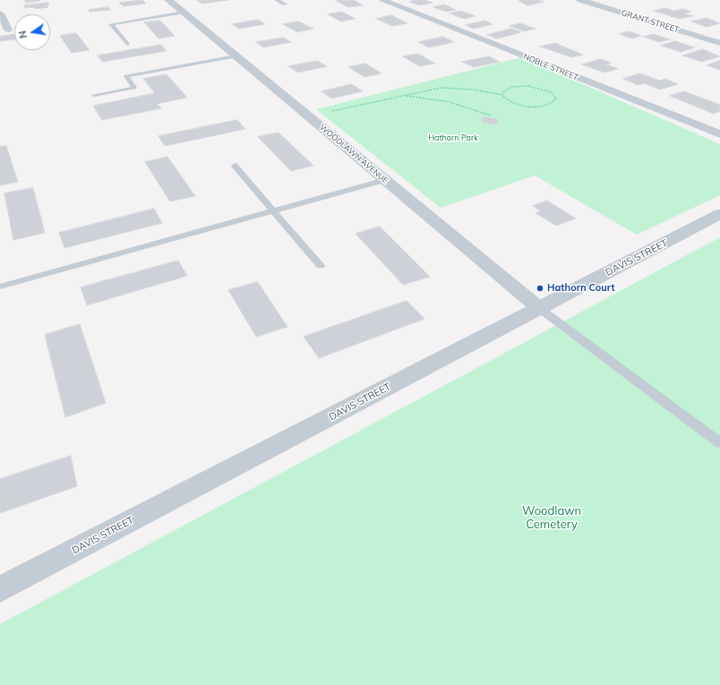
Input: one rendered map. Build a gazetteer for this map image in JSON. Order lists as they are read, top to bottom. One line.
{"streets":{"street":["GRANT STREET","NOBLE STREET","WOODLAWN AVENUE","DAVIS STREET"]},"crossings":[["WOODLAWN AVENUE","DAVIS STREET"]],"parks":["Hathorn Park","Woodlawn Cemetery"],"places":["Hathorn Court"],"north":"left"}
